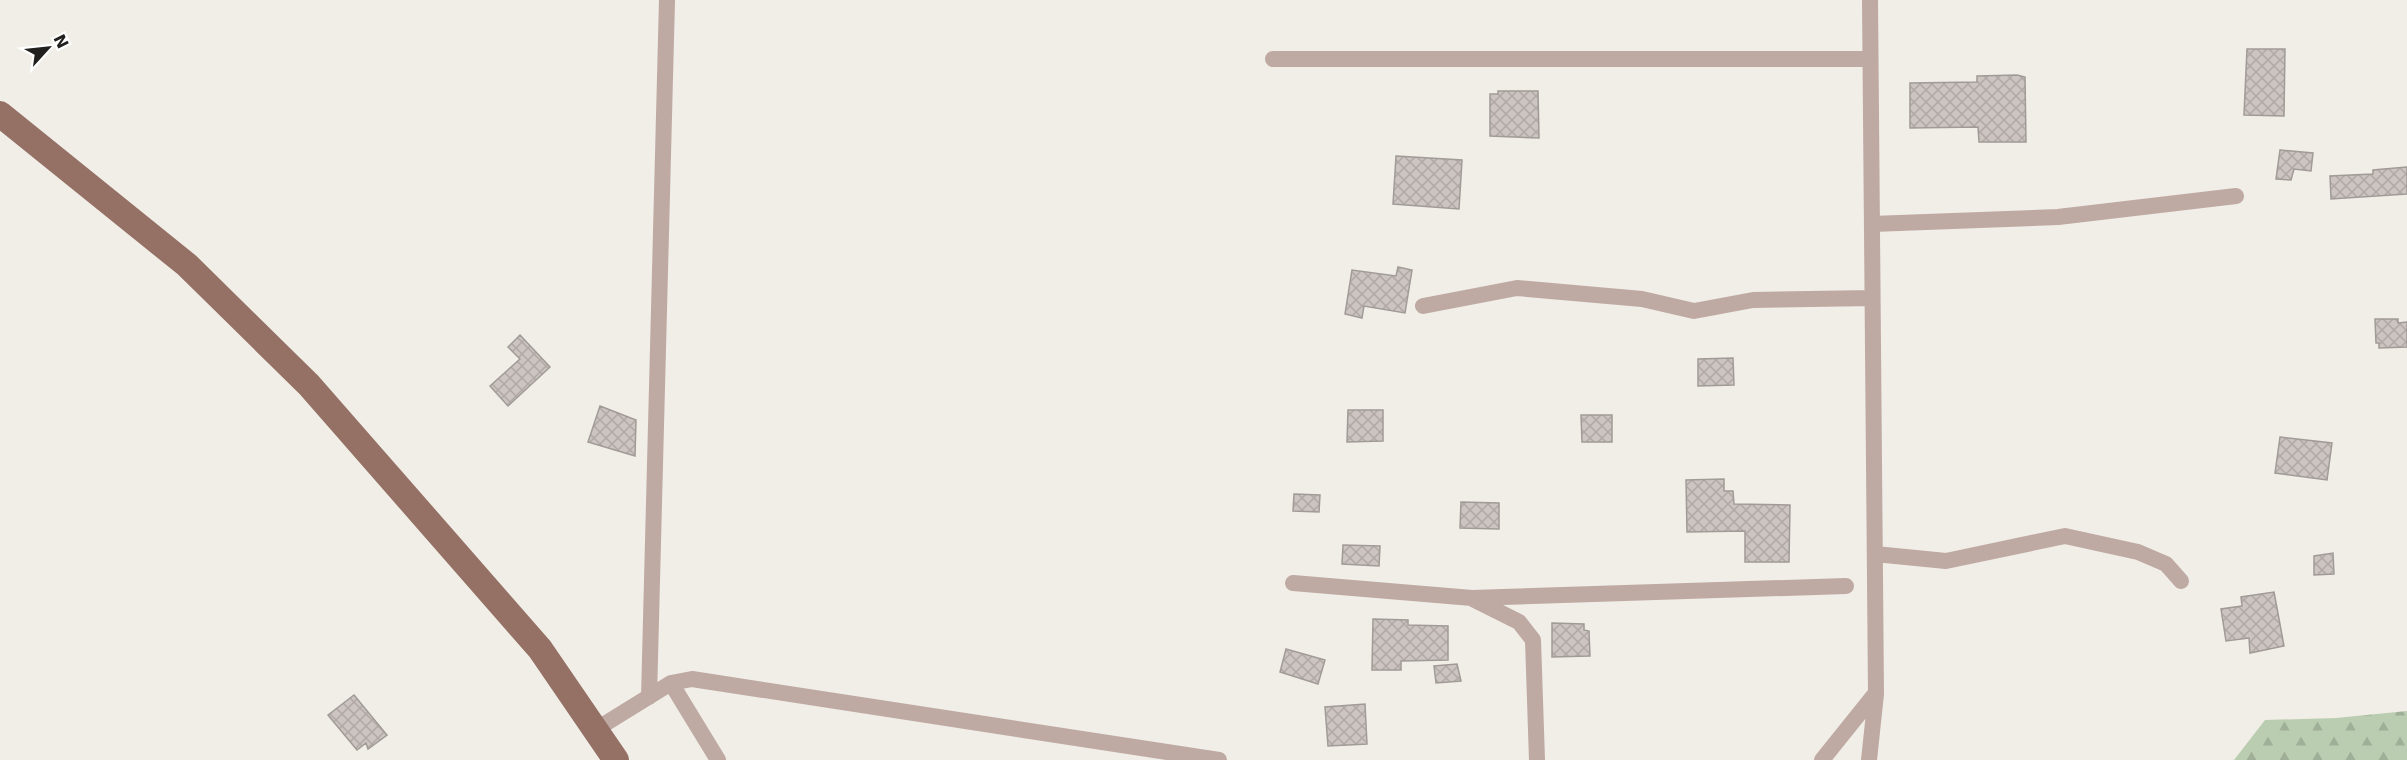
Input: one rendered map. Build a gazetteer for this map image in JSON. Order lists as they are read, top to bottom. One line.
{"north":"top right"}
